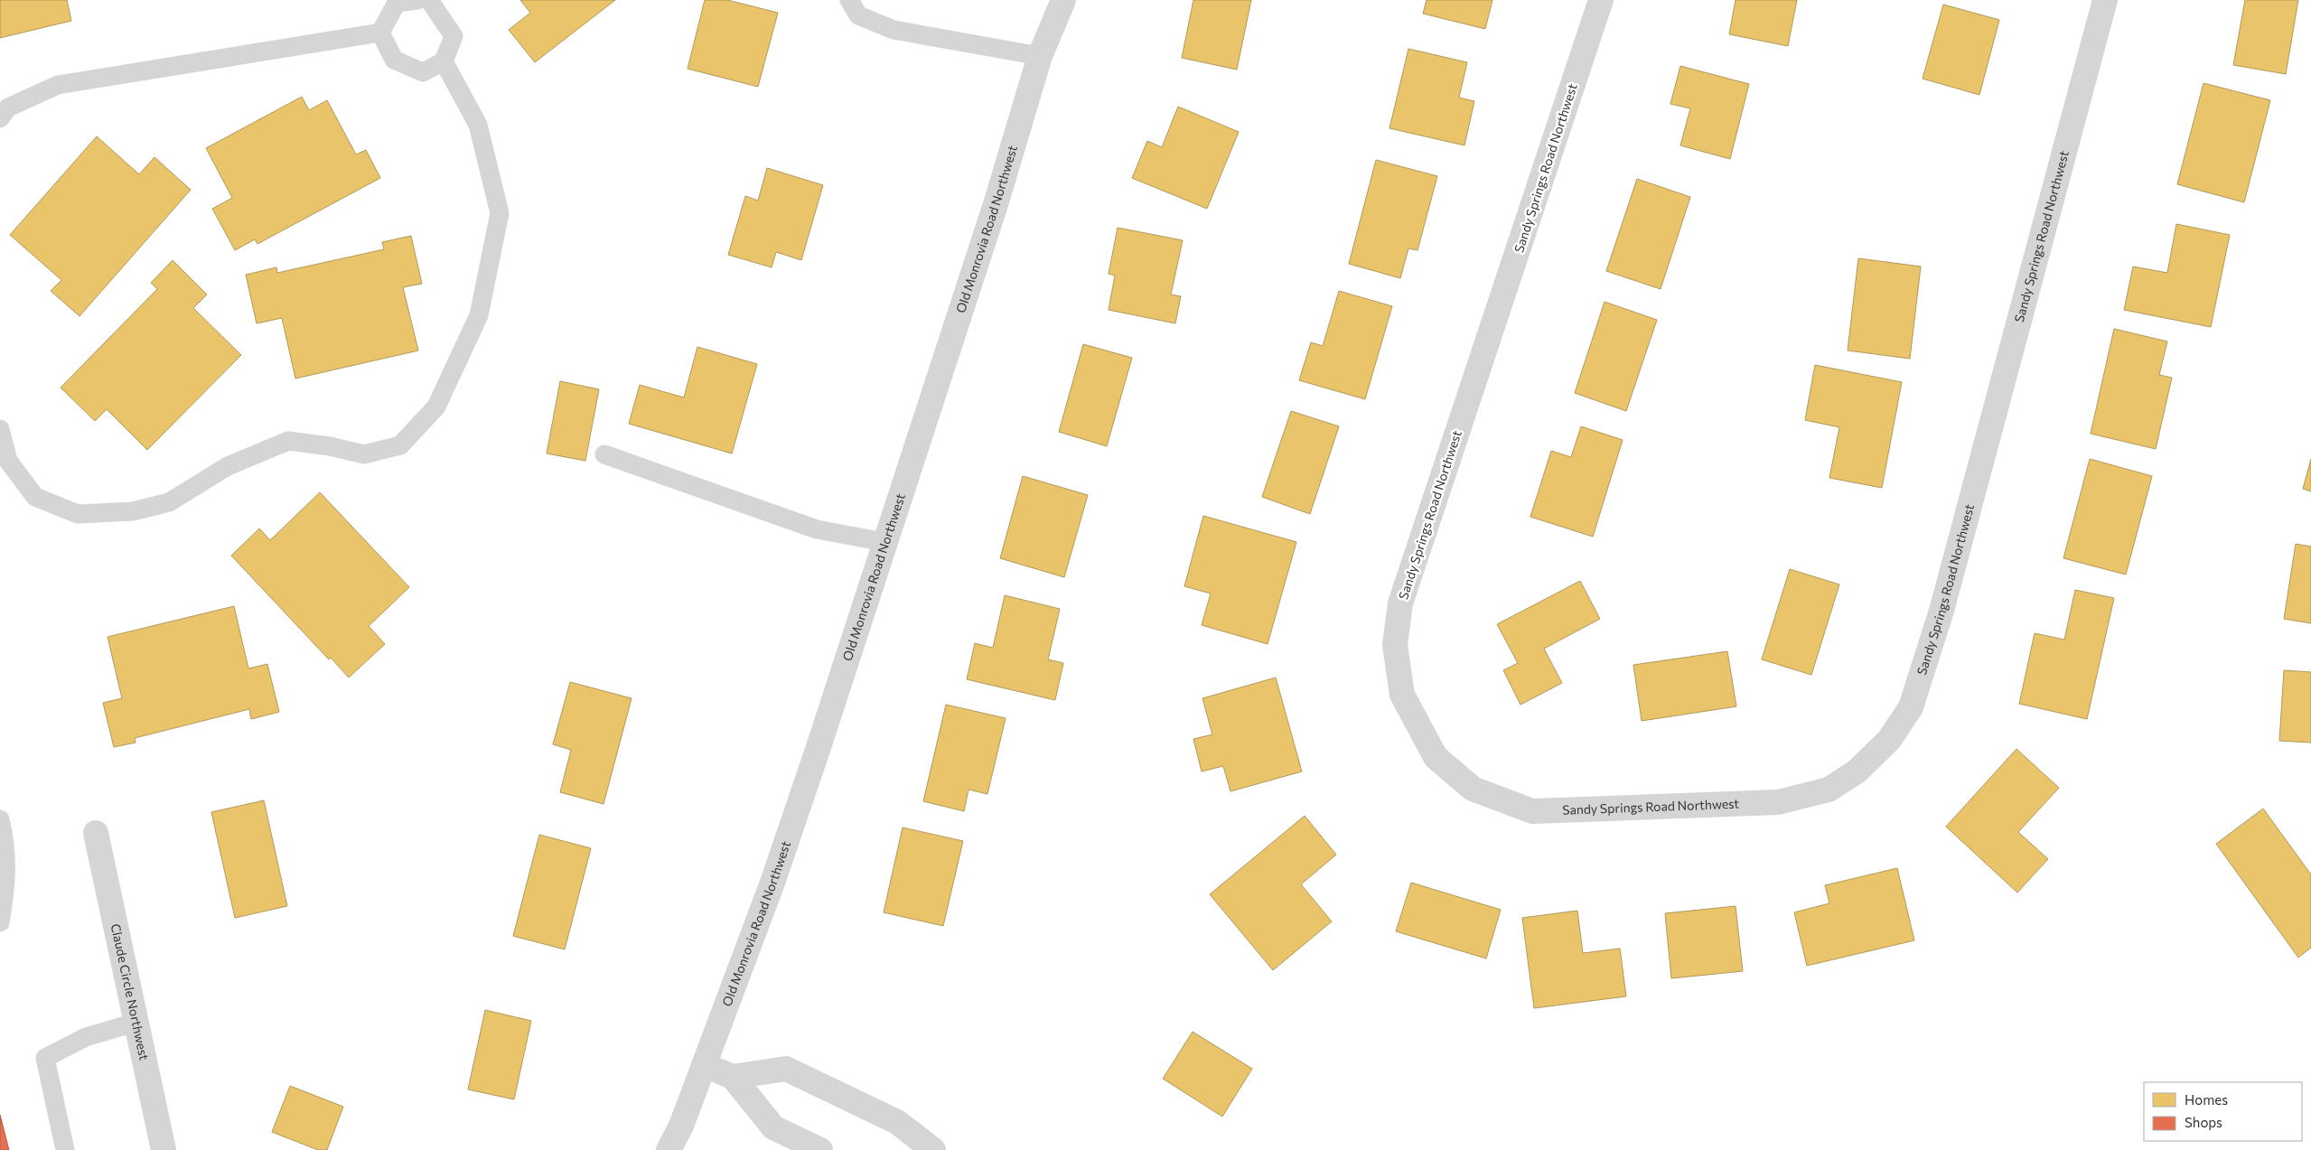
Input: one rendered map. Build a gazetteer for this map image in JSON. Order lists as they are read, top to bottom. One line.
{"streets":{"street":["Sandy Springs Road Northwest","Old Monrovia Road Northwest","Claude Circle Northwest"]},"legend":["Homes","Shops"]}
